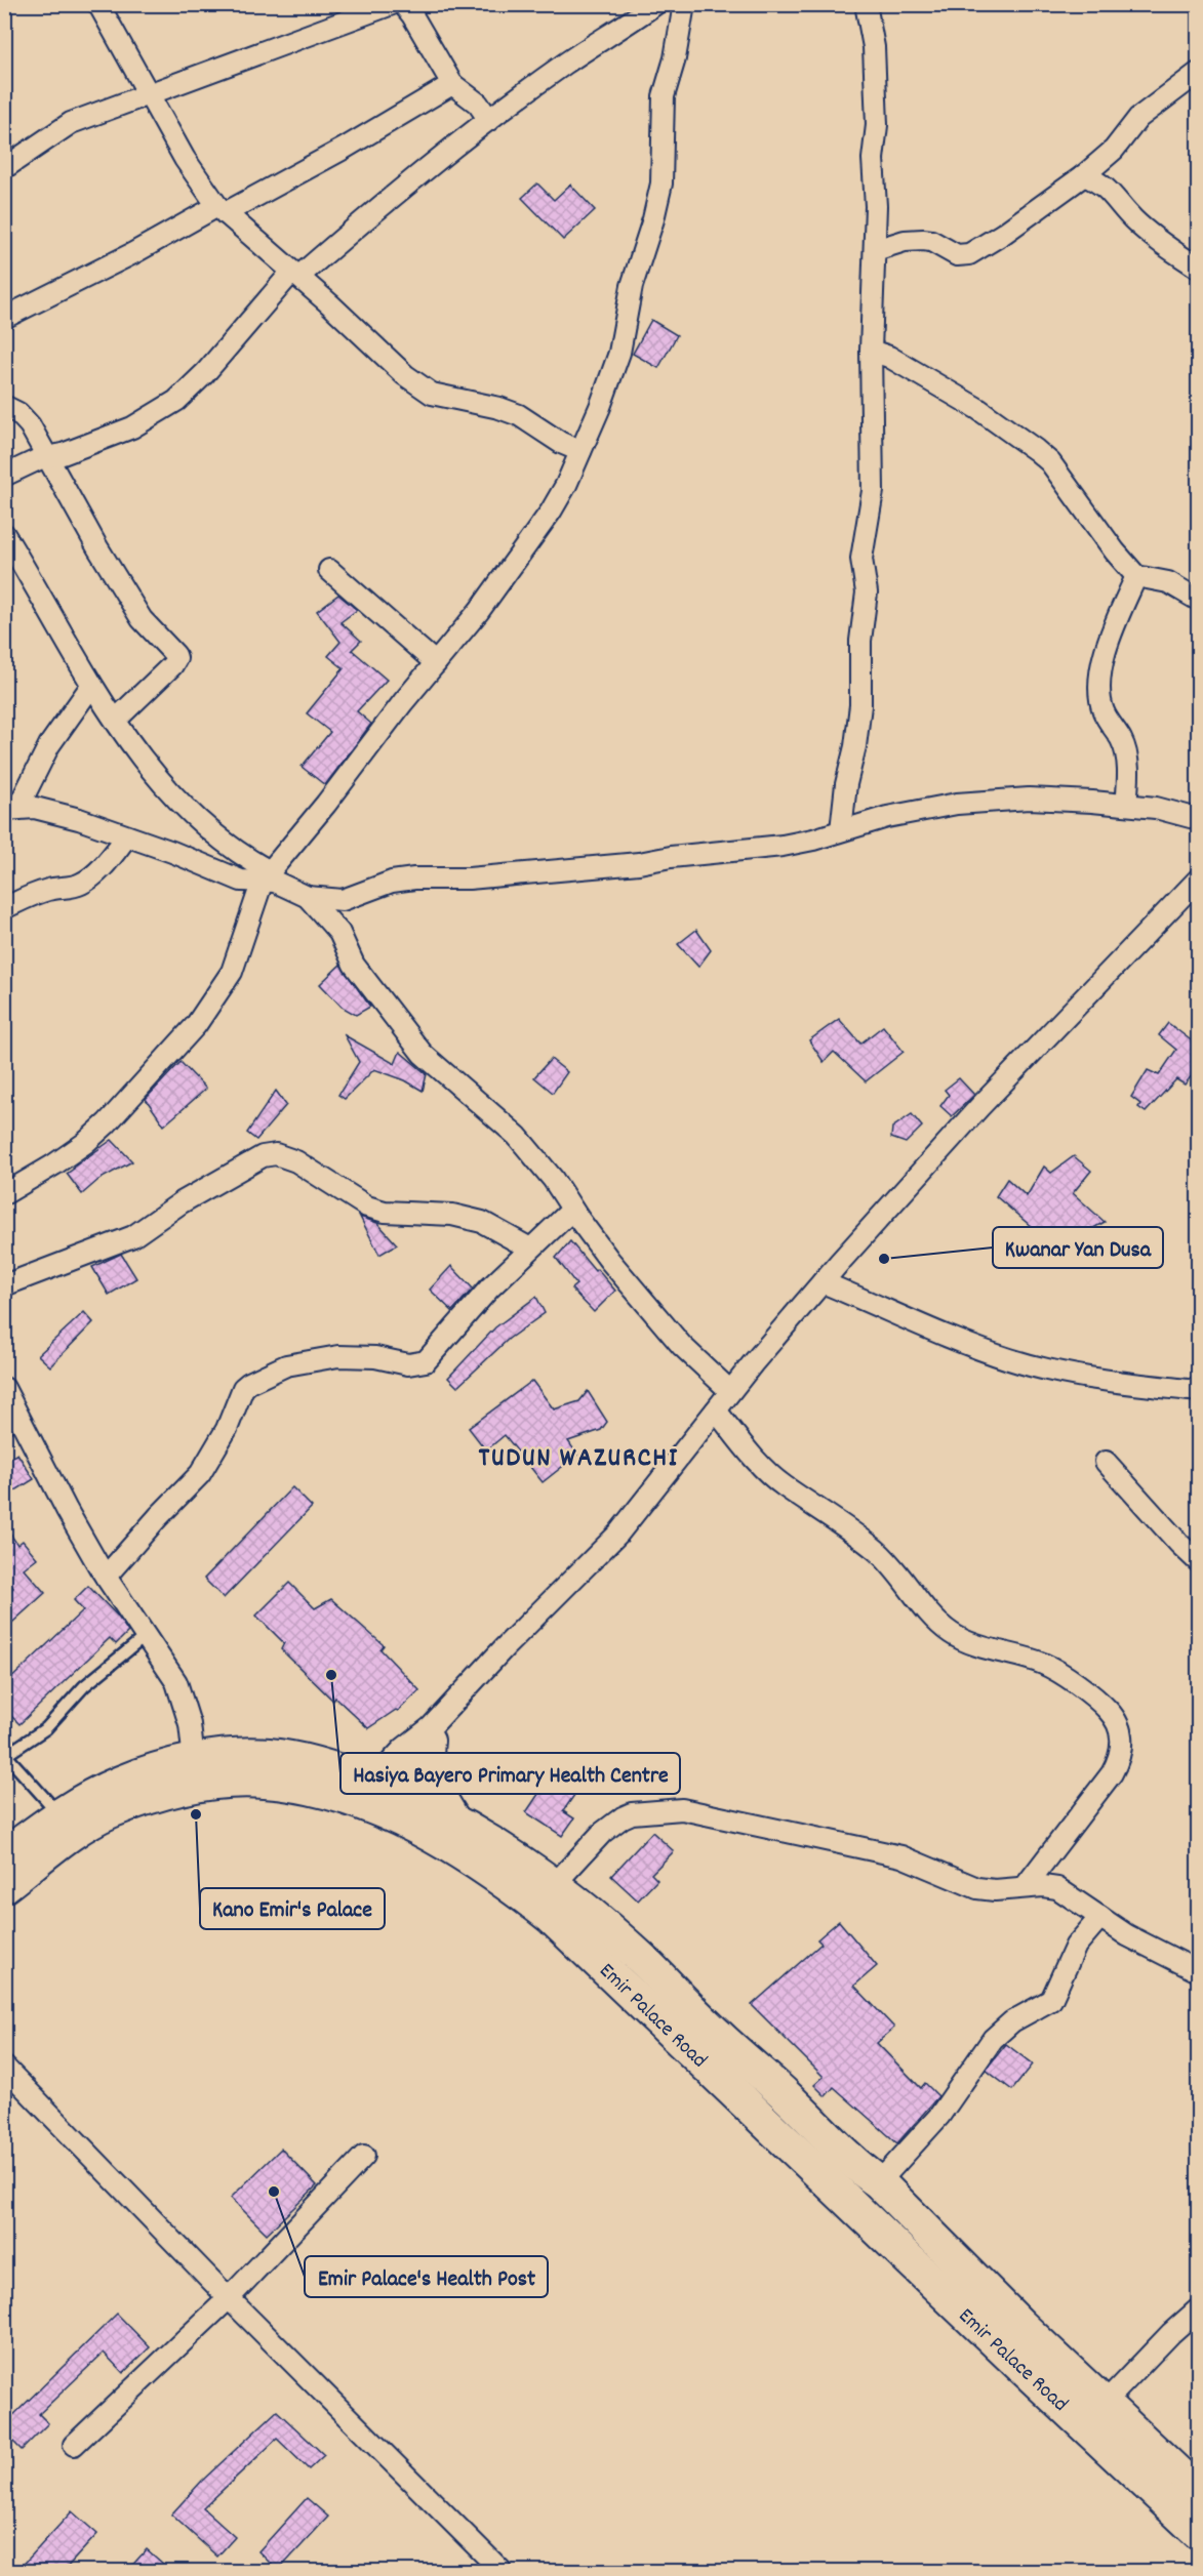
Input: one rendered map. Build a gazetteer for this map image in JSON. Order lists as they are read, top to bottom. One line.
{"streets":{"main road":["Emir Palace Road"]},"districts":["TUDUN WAZURCHI"],"places":["Kwanar Yan Dusa","Hasiya Bayero Primary Health Centre","Kano Emir's Palace","Emir Palace's Health Post"]}
